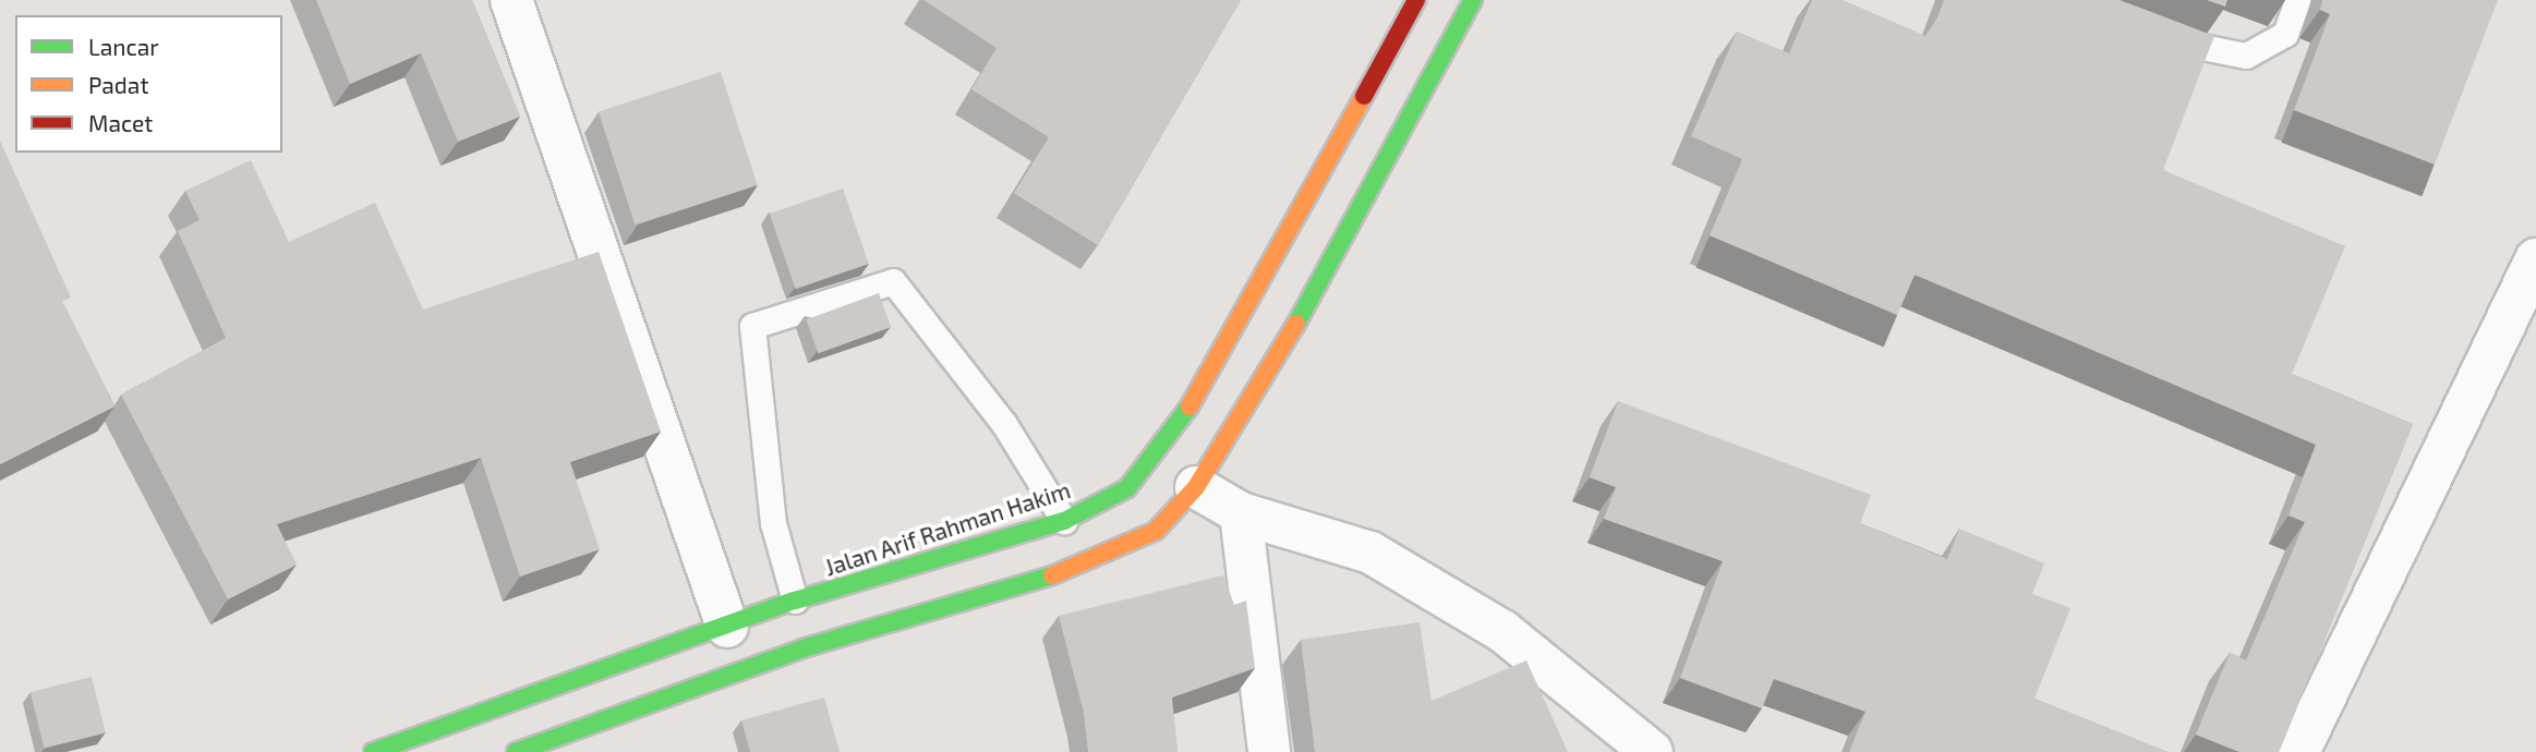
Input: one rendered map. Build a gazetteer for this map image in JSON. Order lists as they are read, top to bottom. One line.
{"streets":{"main road":["Jalan Arif Rahman Hakim"]},"legend":["Lancar","Padat","Macet"]}
